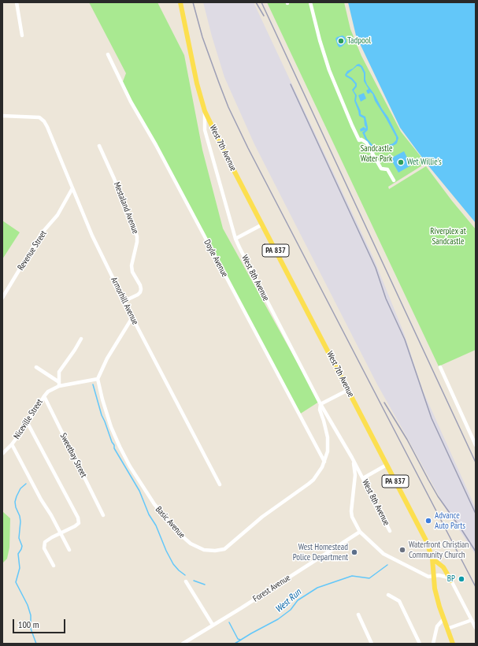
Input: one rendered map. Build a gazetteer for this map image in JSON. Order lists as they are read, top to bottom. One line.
{"streets":{"main road":["West 7th Avenue","PA 837","West 8th Avenue"],"street":["Mestaland Avenue","Revenue Street","Doyle Avenue","Armorhill Avenue","Niceville Street","Sweetbay Street","Basic Avenue","Forest Avenue"]},"crossings":[["West 7th Avenue","PA 837"],["West 7th Avenue","West 8th Avenue"],["Mestaland Avenue","Armorhill Avenue"],["Revenue Street","Armorhill Avenue"],["Doyle Avenue","Basic Avenue"],["West 8th Avenue","Basic Avenue"],["Niceville Street","Sweetbay Street"]],"water":["West Run"],"parks":["Sandcastle Water Park","Riverplex at Sandcastle"],"places":["Tadpool","Wet Willie's","Advance Auto Parts","Waterfront Christian Community Church","West Homestead Police Department","BP"],"scale_bar":"100 m"}
